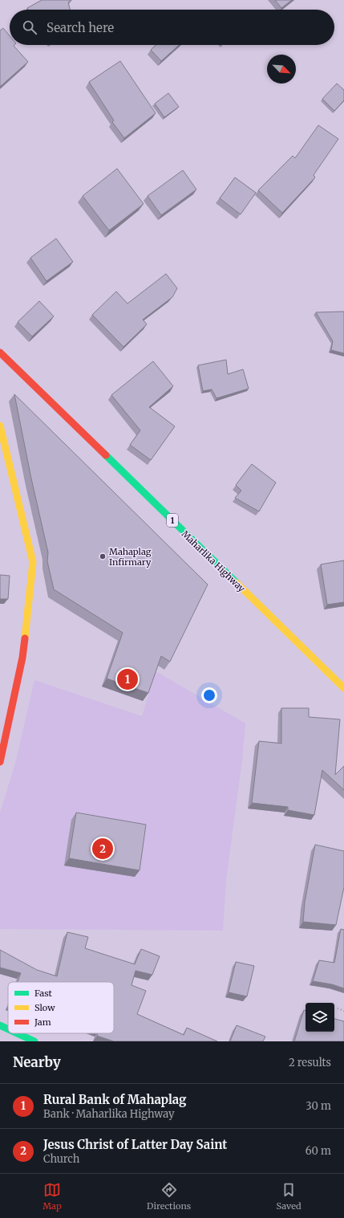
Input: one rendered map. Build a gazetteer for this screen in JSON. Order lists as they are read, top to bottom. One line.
{"streets":{"main road":["1","Maharlika Highway"]},"places":["Mahaplag Infirmary"],"legend":["Fast","Slow","Jam"],"north":"bottom right","page":{"search":"Search here","pins":["1","2"],"heading":["Nearby","2 results"],"list":[{"mark":"1","name":"Rural Bank of Mahaplag","note":"Bank · Maharlika Highway","value":"30 m"},{"mark":"2","name":"Jesus Christ of Latter Day Saint","note":"Church","value":"60 m"}],"nav":["Map","Directions","Saved"]}}
